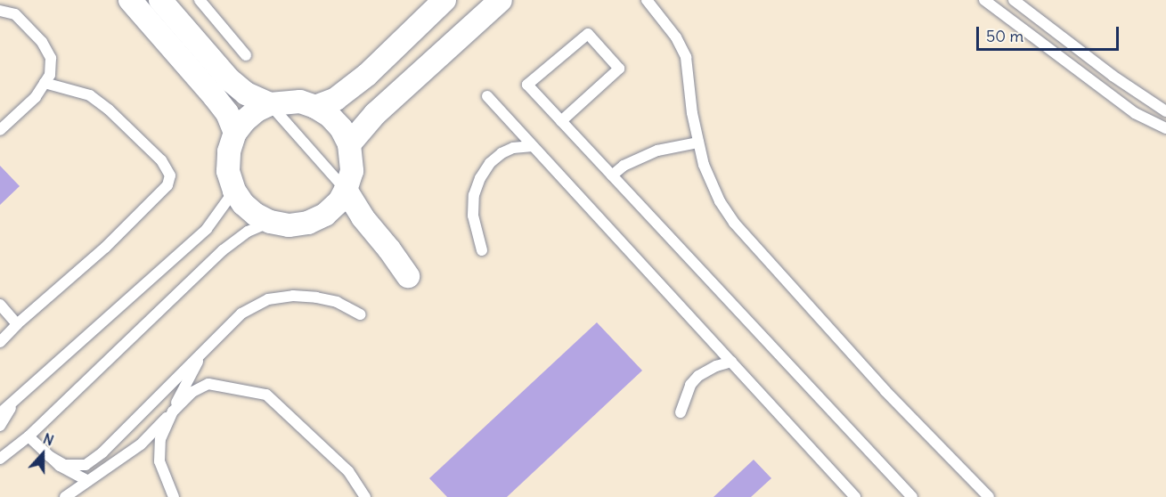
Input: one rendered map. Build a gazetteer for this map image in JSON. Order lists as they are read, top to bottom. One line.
{"scale_bar":"50 m","north":"top"}
